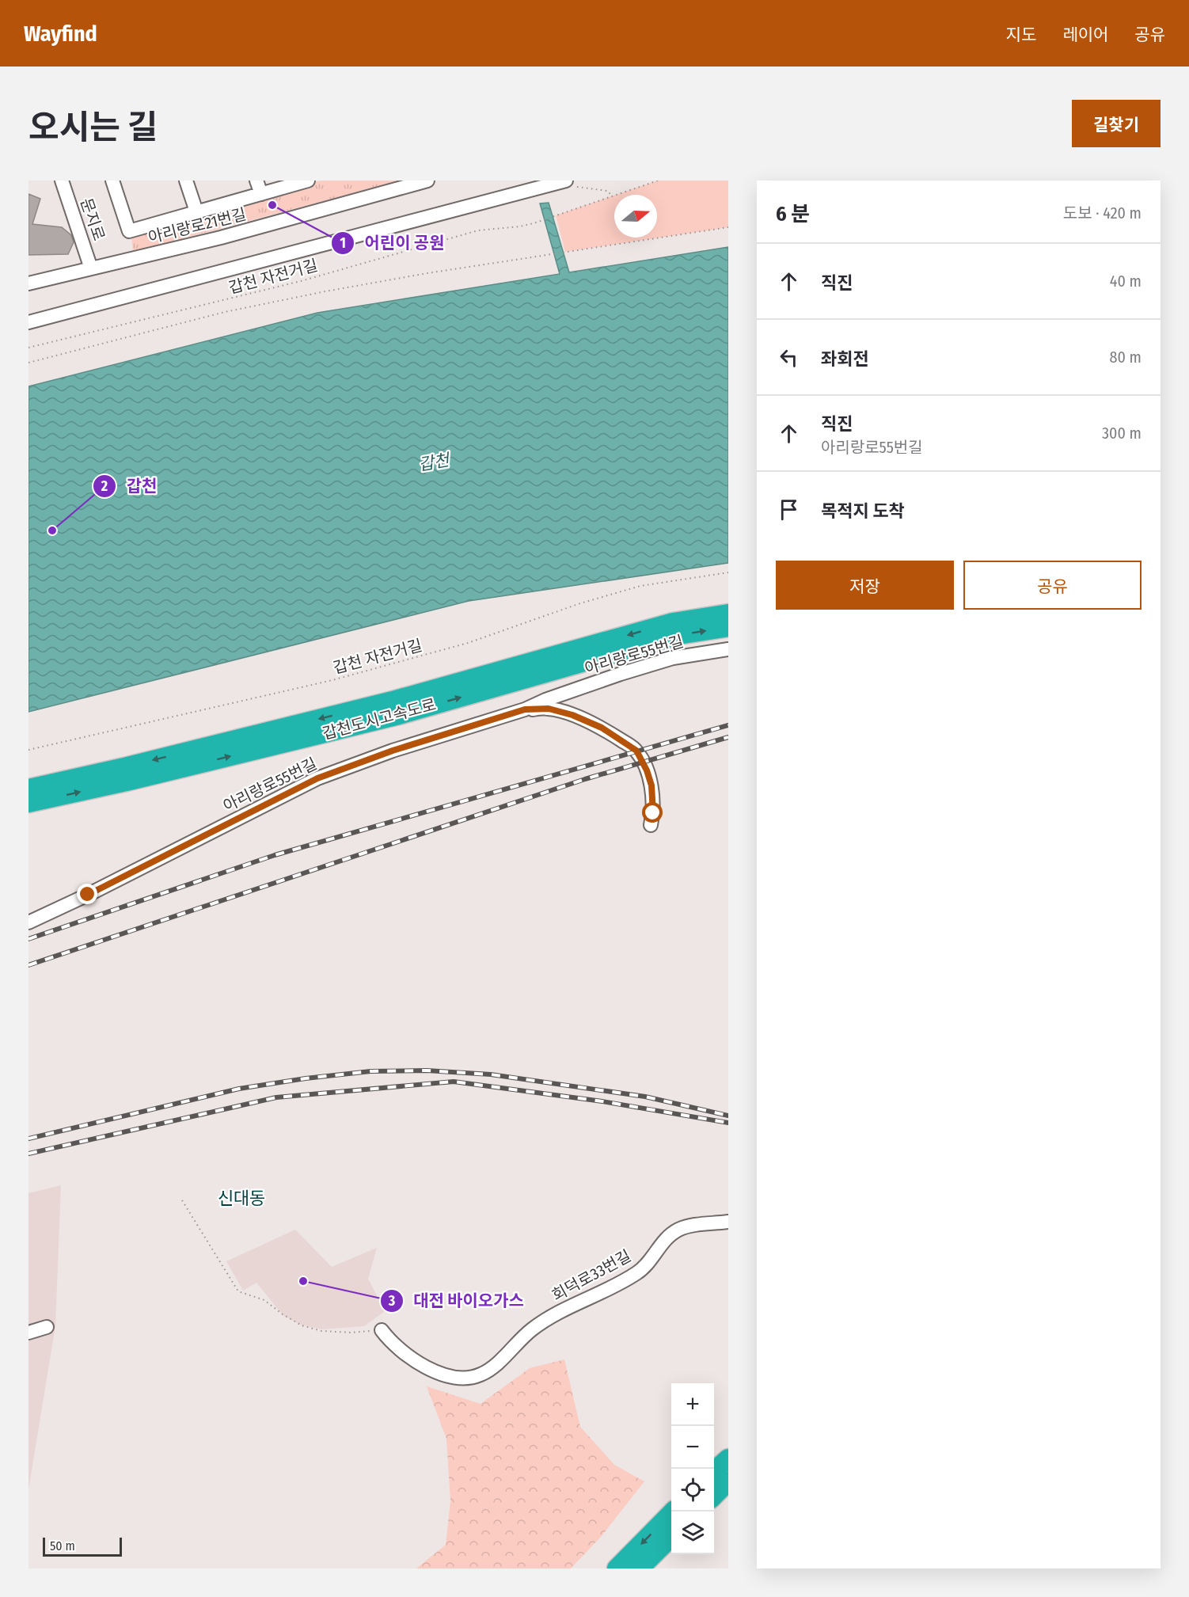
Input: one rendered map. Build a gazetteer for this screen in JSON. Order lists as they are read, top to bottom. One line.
{"streets":{"highway":["갑천도시고속도로"],"street":["문지로","아리랑로21번길","아리랑로55번길","회덕로33번길"],"path":["갑천 자전거길"]},"crossings":[["문지로","아리랑로21번길"]],"districts":["신대동"],"water":["갑천"],"places":["어린이 공원","갑천","대전 바이오가스"],"scale_bar":"50 m","north":"right","page":{"header":"Wayfind","nav":["지도","레이어","공유"],"title":"오시는 길","buttons":["길찾기",["저장","공유"]],"heading":["6 분","도보 · 420 m"],"list":[["직진","40 m"],["좌회전","80 m"],["직진","아리랑로55번길","300 m"],"목적지 도착"],"map_buttons":["+","−"],"scale":"50 m"}}
